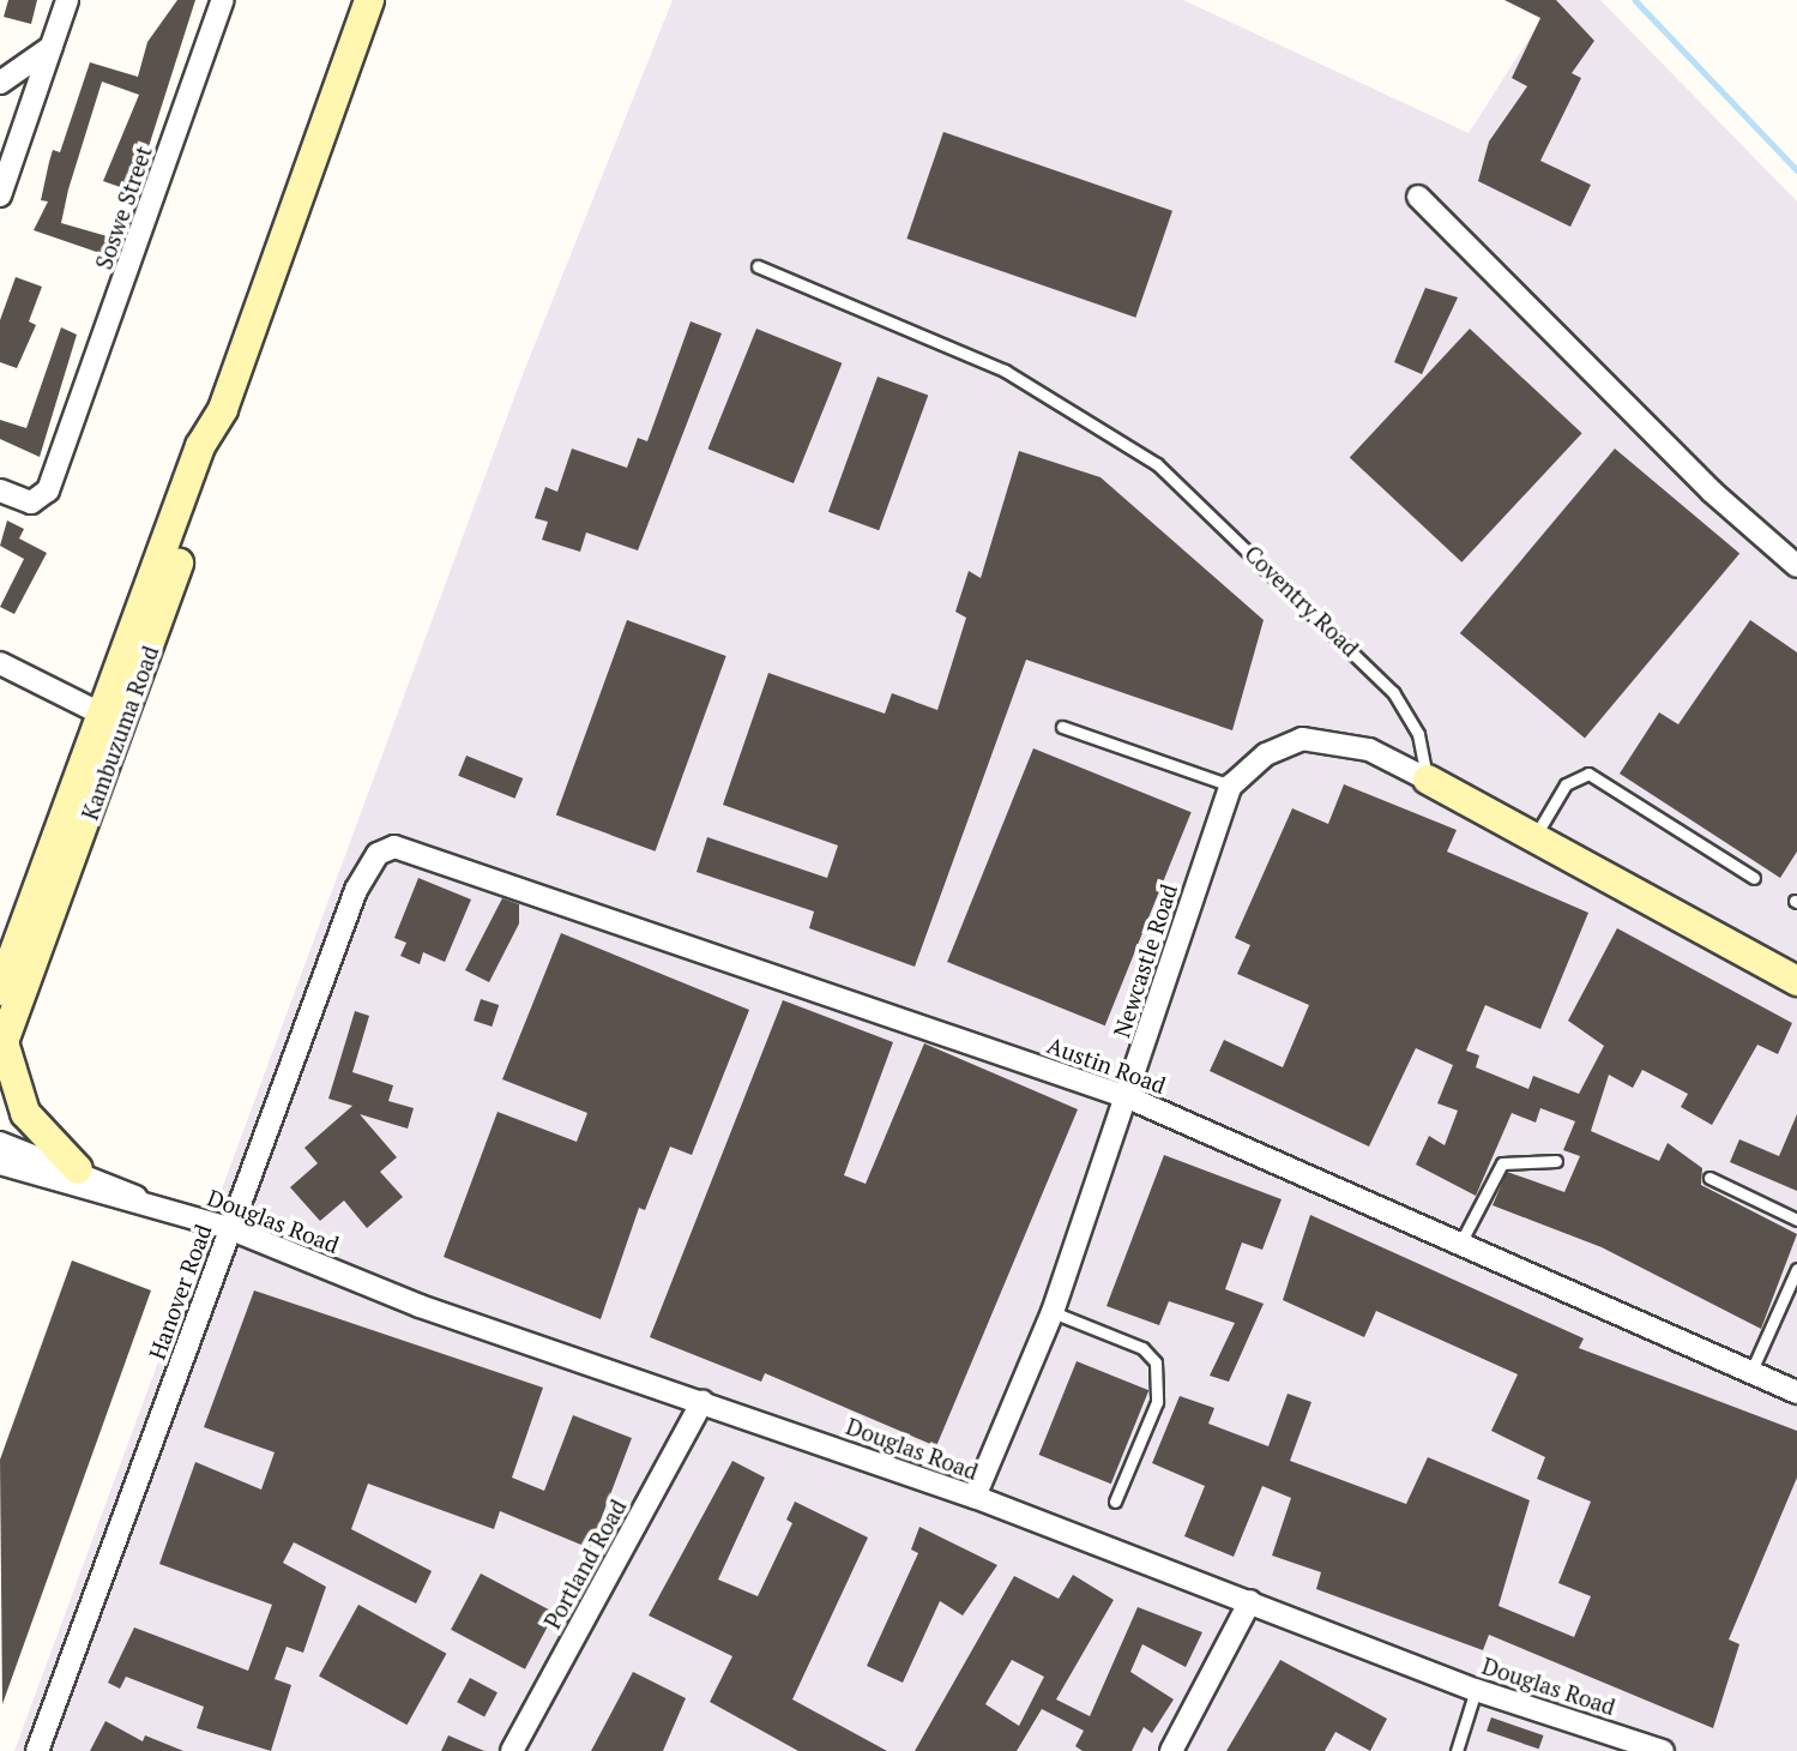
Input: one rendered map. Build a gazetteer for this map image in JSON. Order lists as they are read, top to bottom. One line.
{"streets":{"main road":["Kambuzuma Road"],"street":["Soswe Street","Newcastle Road","Austin Road","Douglas Road","Hanover Road","Portland Road"],"lane":["Coventry Road"]},"crossings":[["Coventry Road","Newcastle Road"],["Newcastle Road","Austin Road"],["Newcastle Road","Douglas Road"],["Austin Road","Hanover Road"],["Douglas Road","Hanover Road"],["Douglas Road","Portland Road"]]}
